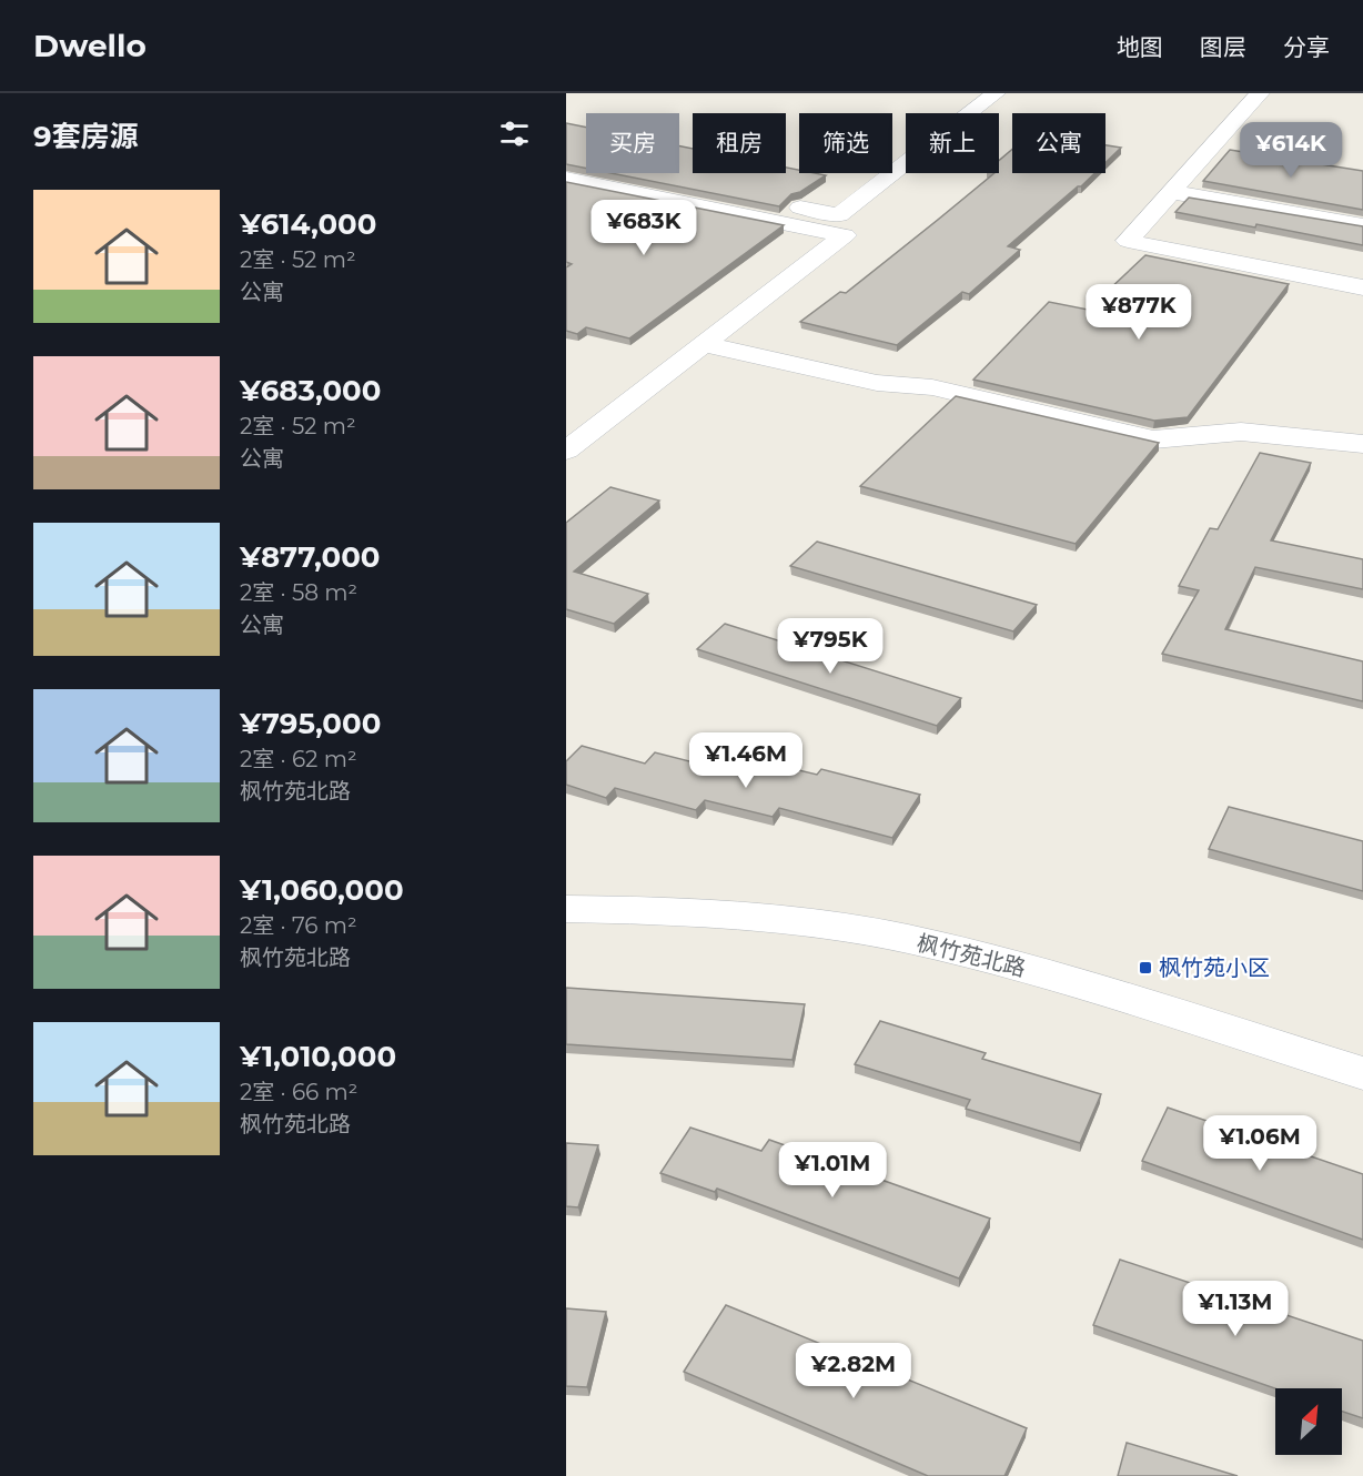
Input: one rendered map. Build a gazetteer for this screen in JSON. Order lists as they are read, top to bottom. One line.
{"streets":{"street":["枫竹苑北路"]},"places":{"transit":["枫竹苑小区"]},"north":"top right","page":{"header":"Dwello","nav":["地图","图层","分享"],"heading":"9套房源","chip":["买房","租房","筛选","新上","公寓"],"price":["¥614K","¥683K","¥877K","¥795K","¥1.46M","¥1.06M","¥1.01M","¥1.13M","¥2.82M"],"list":[{"name":"¥614,000","note":"2室 · 52 m² · 公寓"},{"name":"¥683,000","note":"2室 · 52 m² · 公寓"},{"name":"¥877,000","note":"2室 · 58 m² · 公寓"},{"name":"¥795,000","note":"2室 · 62 m² · 枫竹苑北路"},{"name":"¥1,060,000","note":"2室 · 76 m² · 枫竹苑北路"},{"name":"¥1,010,000","note":"2室 · 66 m² · 枫竹苑北路"}]}}
